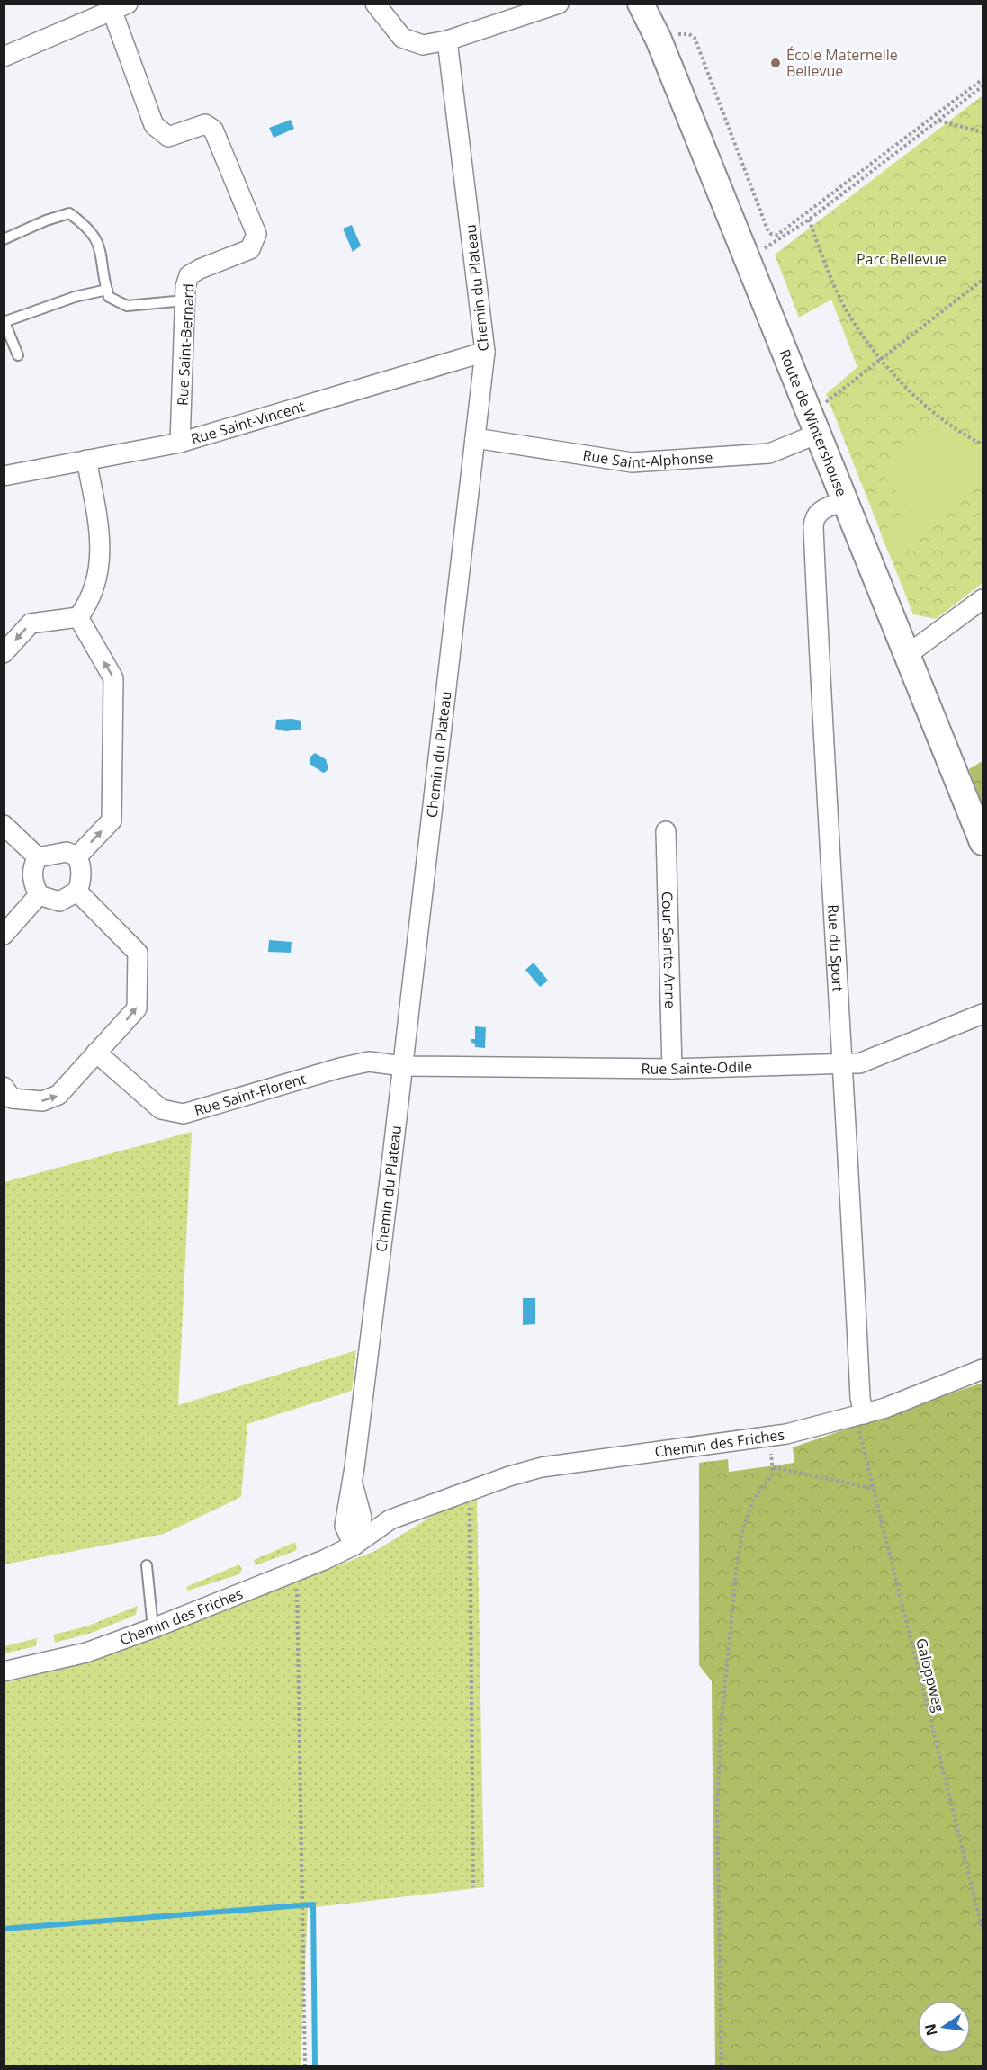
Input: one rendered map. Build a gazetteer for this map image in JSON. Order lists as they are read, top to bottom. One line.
{"streets":{"street":["Chemin du Plateau","Rue Saint-Bernard","Rue Saint-Vincent","Route de Wintershouse","Rue Saint-Alphonse","Rue du Sport","Cour Sainte-Anne","Rue Sainte-Odile","Rue Saint-Florent","Chemin des Friches"],"path":["Galoppweg"]},"crossings":[["Chemin du Plateau","Rue Saint-Vincent"],["Chemin du Plateau","Rue Saint-Alphonse"],["Chemin du Plateau","Rue Sainte-Odile"],["Chemin du Plateau","Rue Saint-Florent"],["Chemin du Plateau","Chemin des Friches"],["Rue Saint-Bernard","Rue Saint-Vincent"],["Route de Wintershouse","Rue Saint-Alphonse"],["Route de Wintershouse","Rue du Sport"],["Rue du Sport","Rue Sainte-Odile"],["Rue du Sport","Chemin des Friches"],["Rue du Sport","Galoppweg"],["Cour Sainte-Anne","Rue Sainte-Odile"],["Rue Sainte-Odile","Rue Saint-Florent"],["Chemin des Friches","Galoppweg"]],"parks":["Parc Bellevue"],"places":["École Maternelle Bellevue"],"north":"left"}
